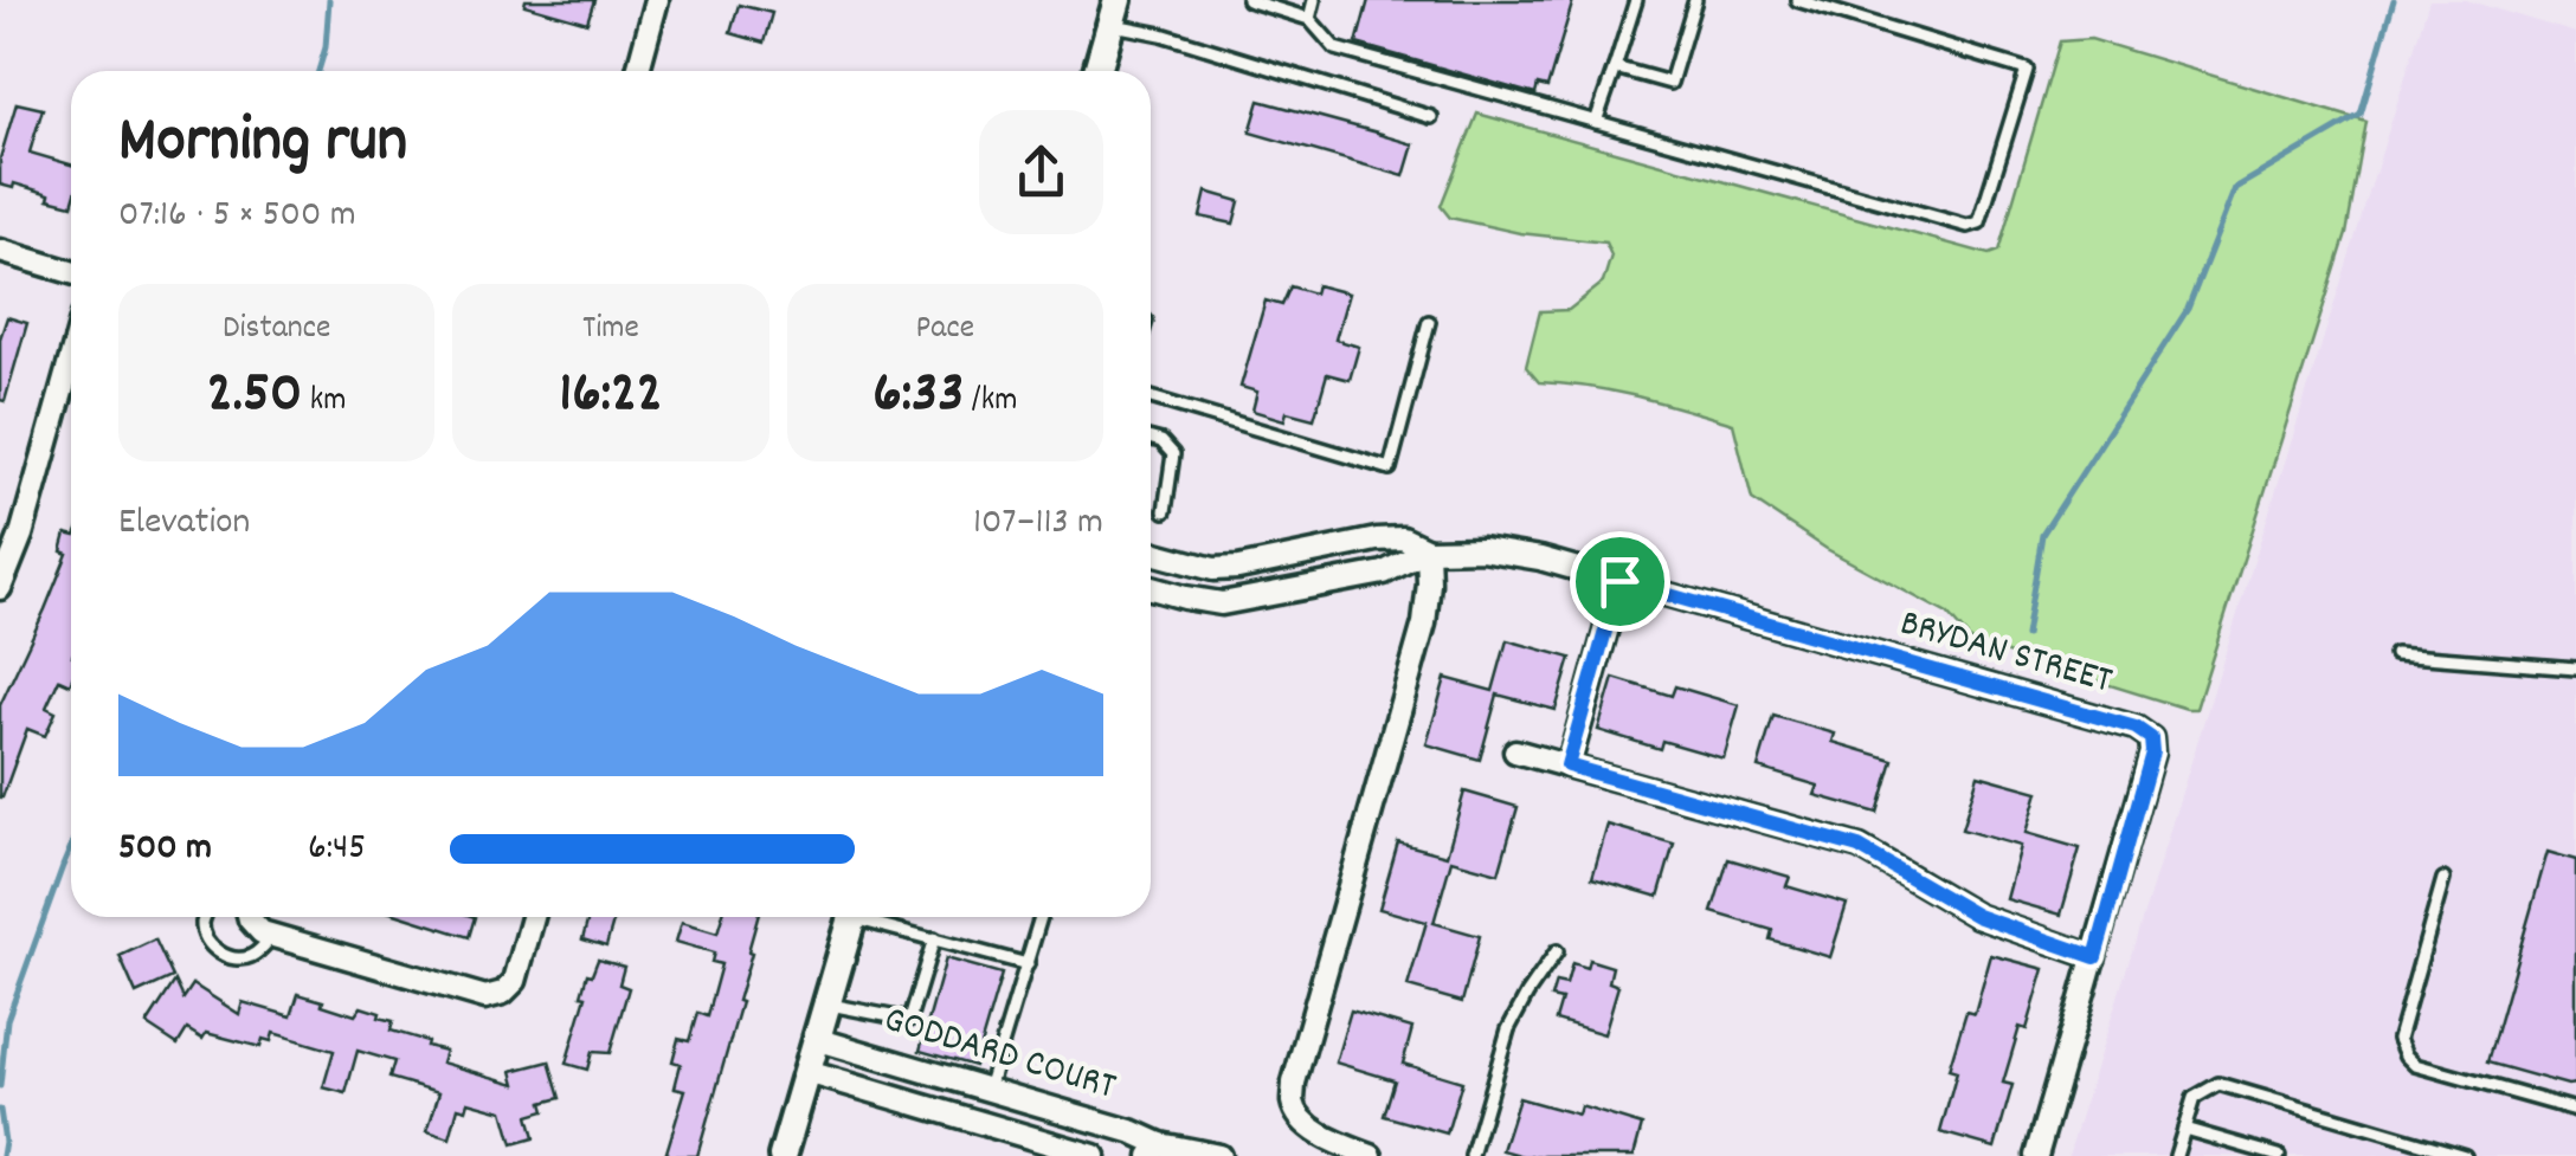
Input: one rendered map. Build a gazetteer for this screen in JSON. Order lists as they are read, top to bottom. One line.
{"streets":{"street":["BRYDAN STREET","GODDARD COURT"]},"page":{"heading":["Morning run","07:16 · 5 × 500 m"],"stats":[["Distance","2.50 km"],["Time","16:22"],["Pace","6:33 /km"]],"chart":["Elevation","107–113 m"],"list":[{"name":"500 m","note":"6:45"}]}}
